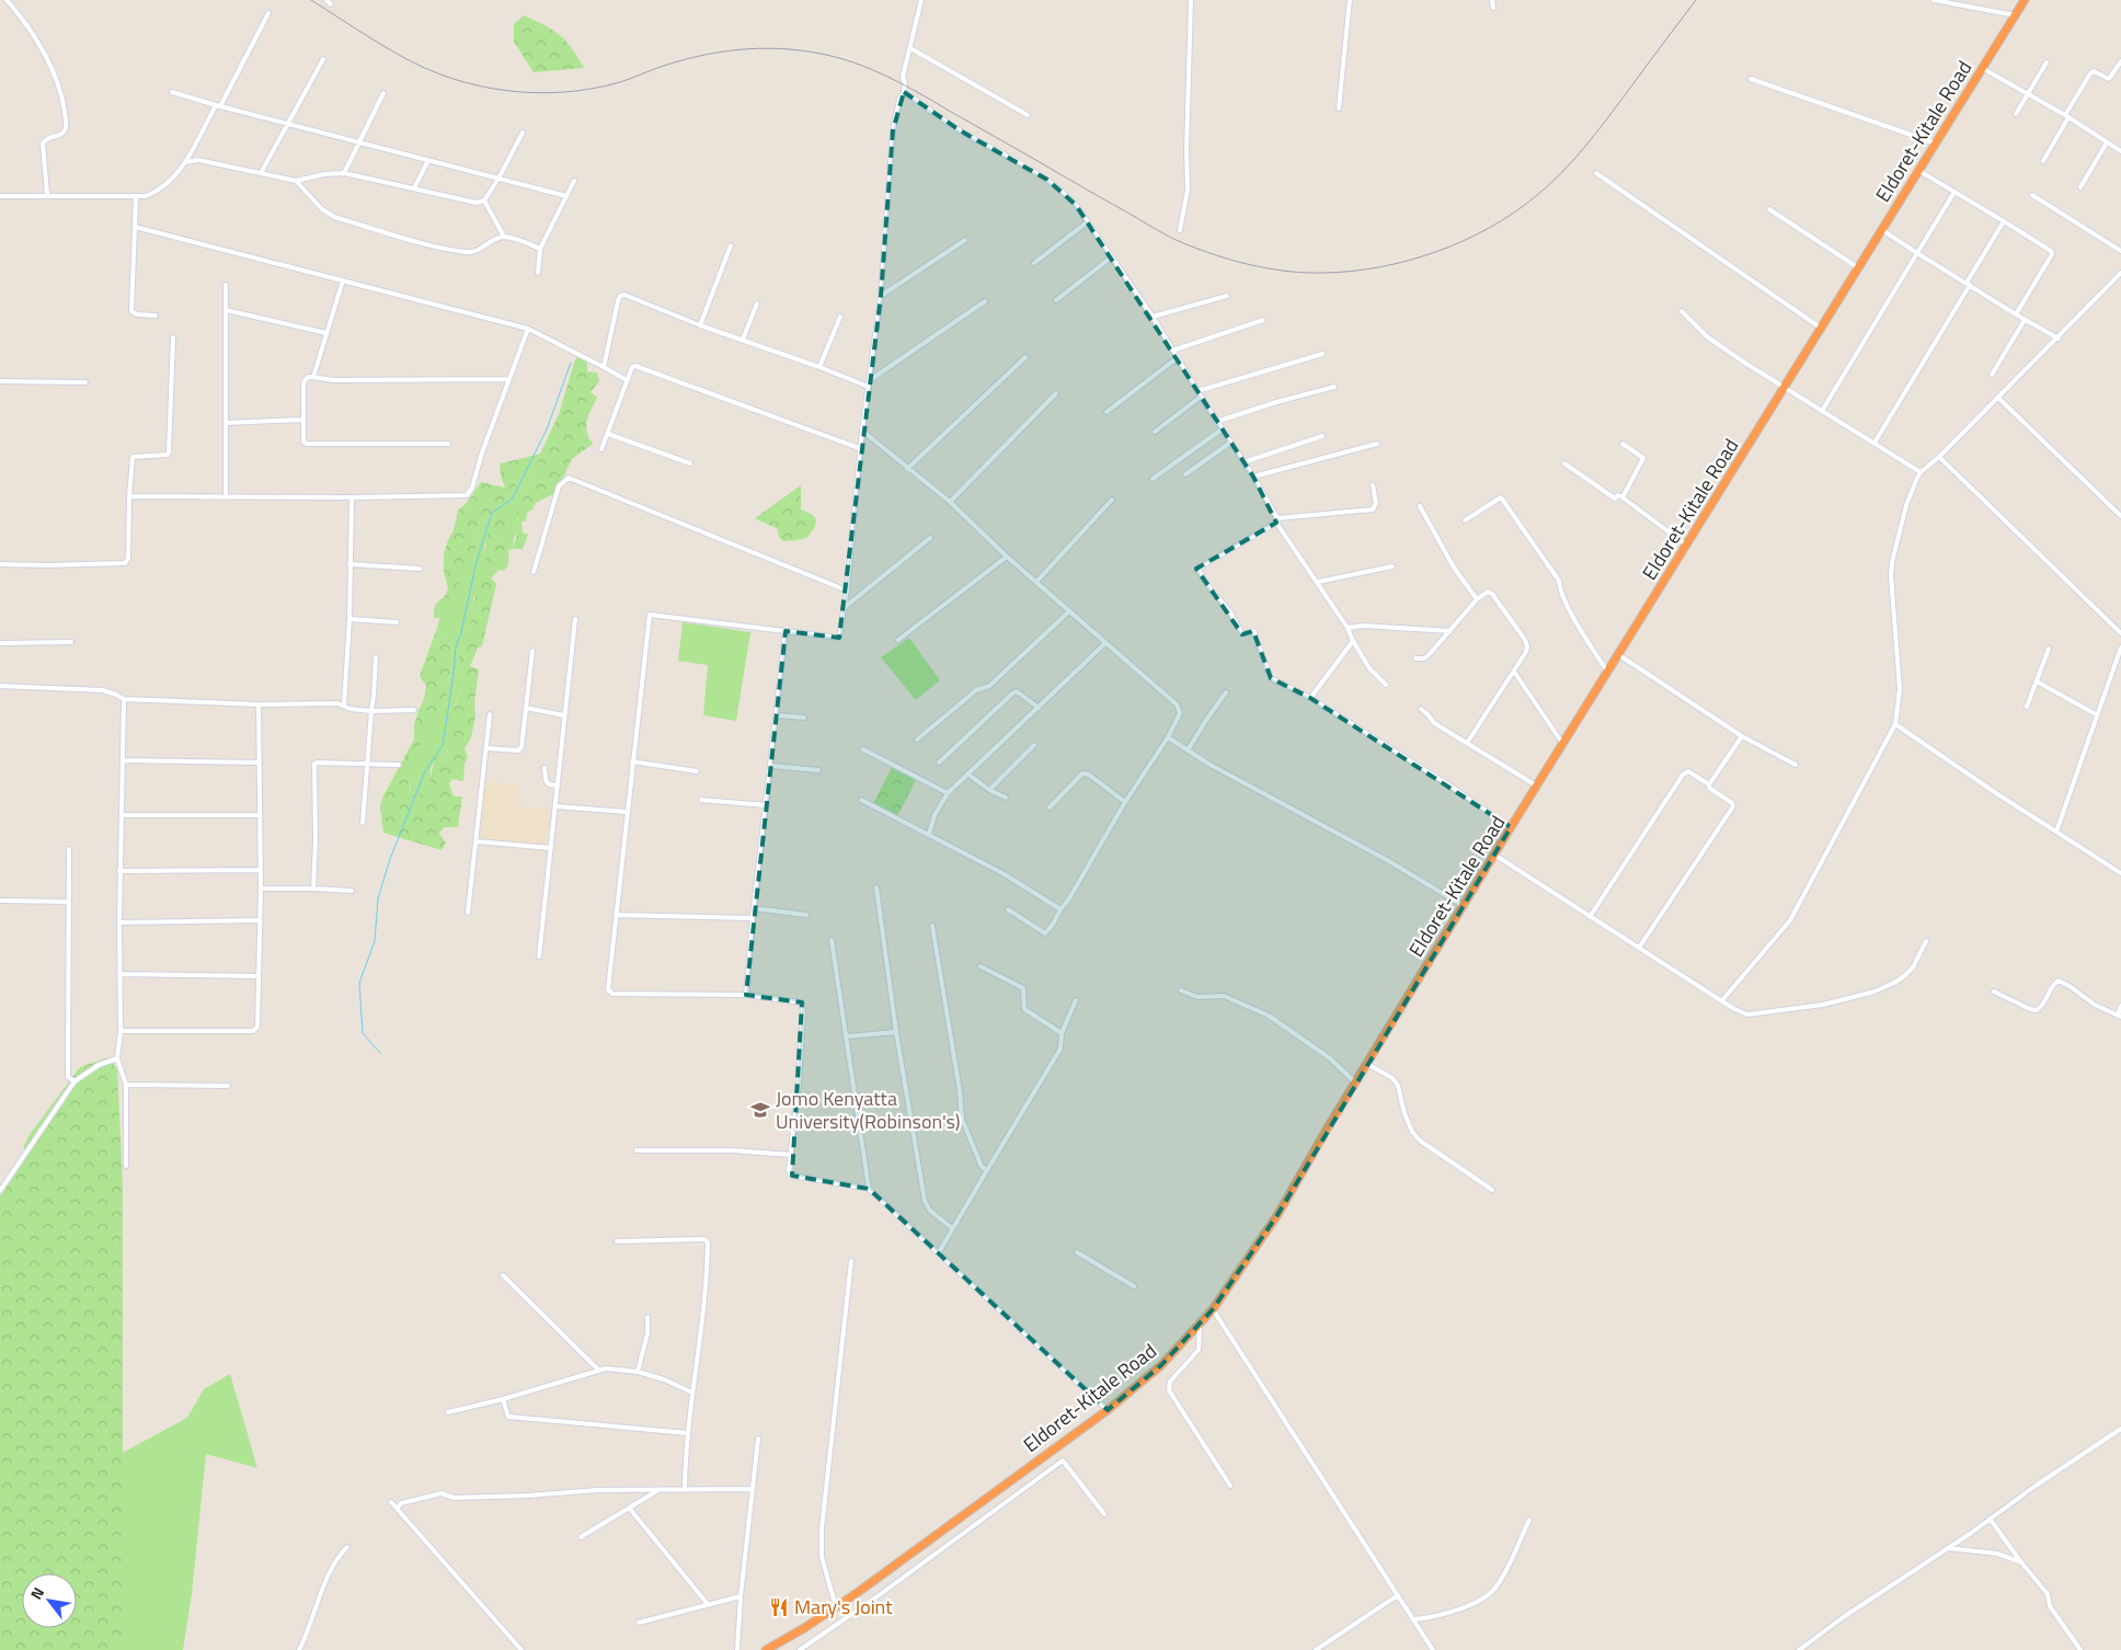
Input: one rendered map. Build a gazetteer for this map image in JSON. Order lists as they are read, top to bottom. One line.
{"streets":{"highway":["Eldoret-Kitale Road"]},"places":{"school or university":["Jomo Kenyatta University(Robinson's)"],"restaurant":["Mary's Joint"]},"north":"top left"}
